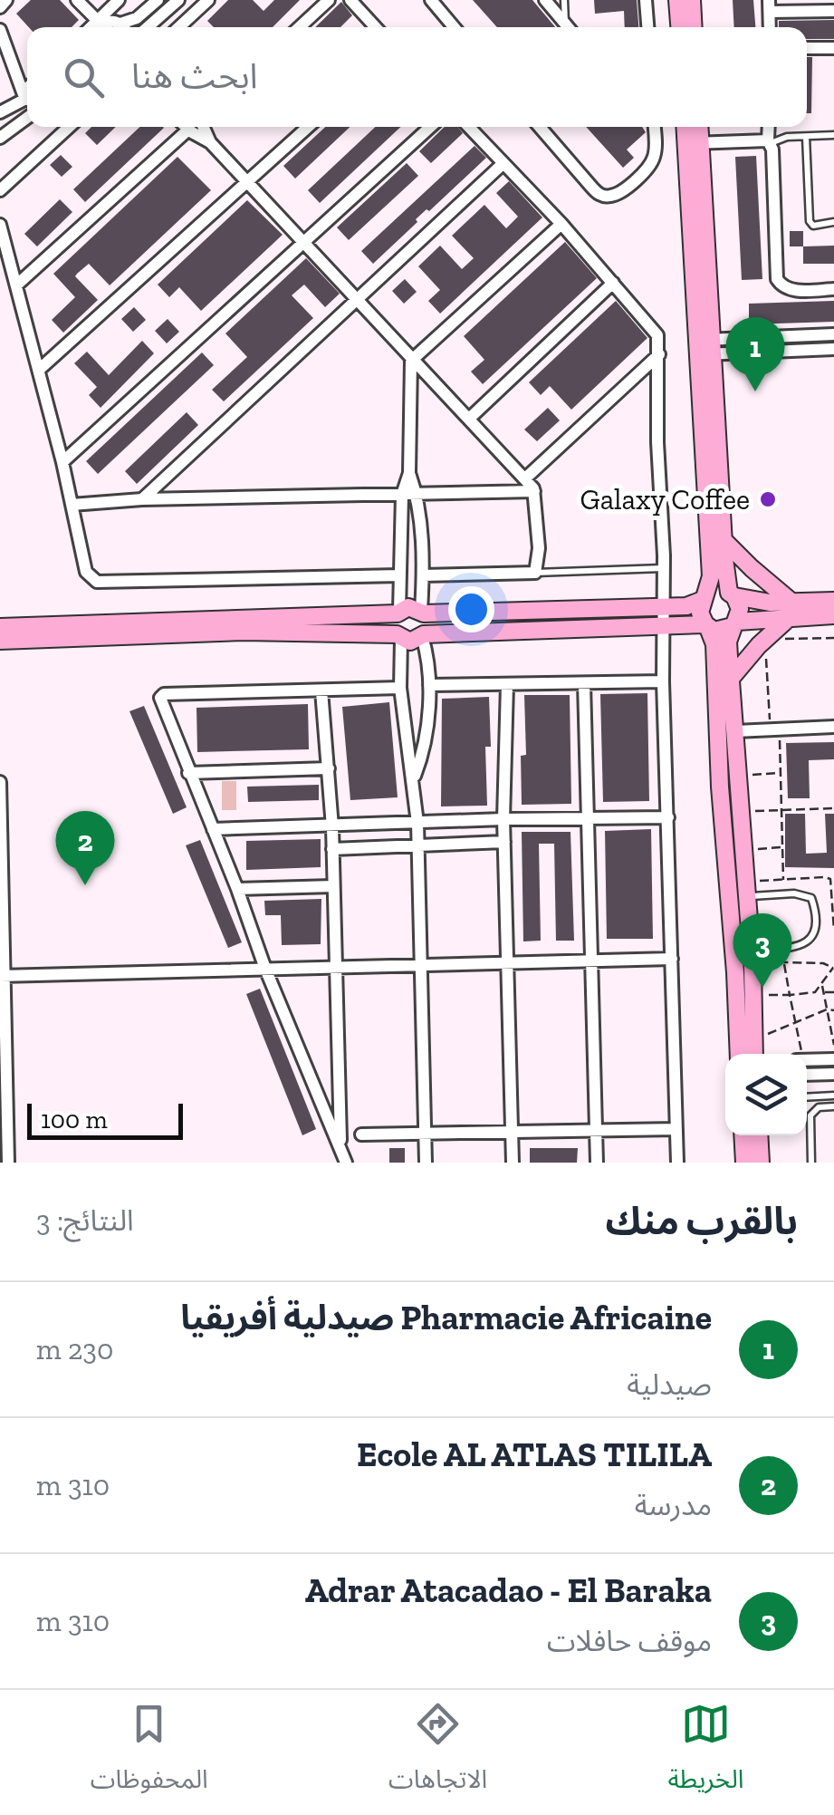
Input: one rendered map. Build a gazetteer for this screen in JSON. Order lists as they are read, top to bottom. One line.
{"places":["Galaxy Coffee"],"scale_bar":"100 m","page":{"search":"ابحث هنا","pins":["1","2","3"],"scale":"100 m","heading":["بالقرب منك","النتائج: 3"],"list":[{"mark":"1","name":"Pharmacie Africaine صيدلية أفريقيا","note":"صيدلية","value":"230 m"},{"mark":"2","name":"Ecole AL ATLAS TILILA","note":"مدرسة","value":"310 m"},{"mark":"3","name":"Adrar Atacadao - El Baraka","note":"موقف حافلات","value":"310 m"}],"nav":["الخريطة","الاتجاهات","المحفوظات"]}}
